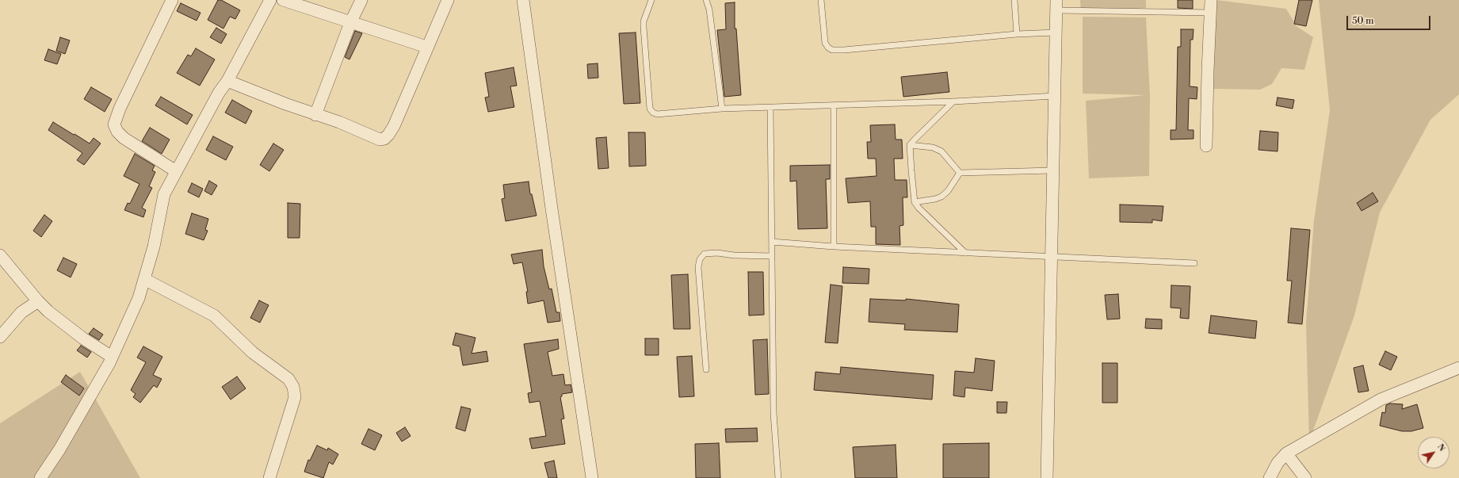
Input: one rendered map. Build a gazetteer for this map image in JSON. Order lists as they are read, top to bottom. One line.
{"scale_bar":"50 m","north":"top right"}
